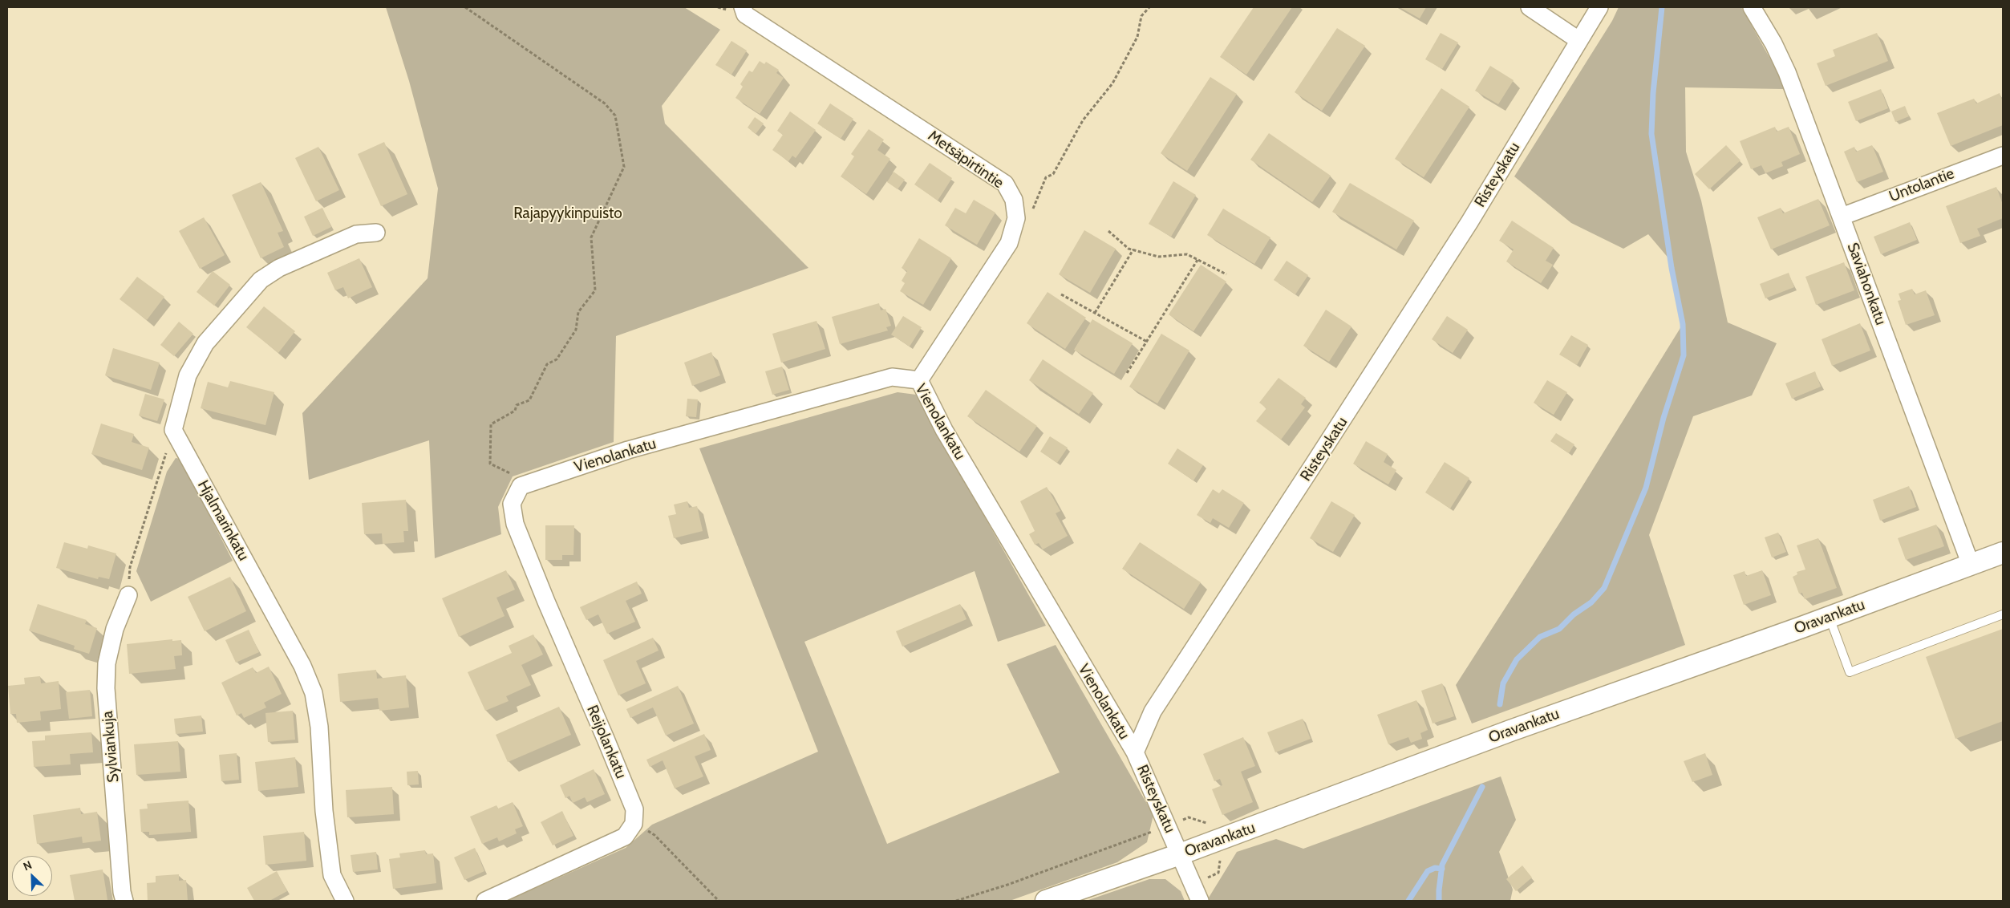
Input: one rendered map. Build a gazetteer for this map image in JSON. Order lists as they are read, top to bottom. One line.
{"streets":{"street":["Metsäpirtintie","Risteyskatu","Untolantie","Saviahonkatu","Vienolankatu","Hjalmarinkatu","Oravankatu","Reijolankatu","Sylviankuja"]},"crossings":[["Metsäpirtintie","Vienolankatu"],["Risteyskatu","Vienolankatu"],["Risteyskatu","Oravankatu"],["Untolantie","Saviahonkatu"],["Saviahonkatu","Oravankatu"],["Vienolankatu","Reijolankatu"]],"parks":["Rajapyykinpuisto"],"north":"top left"}
